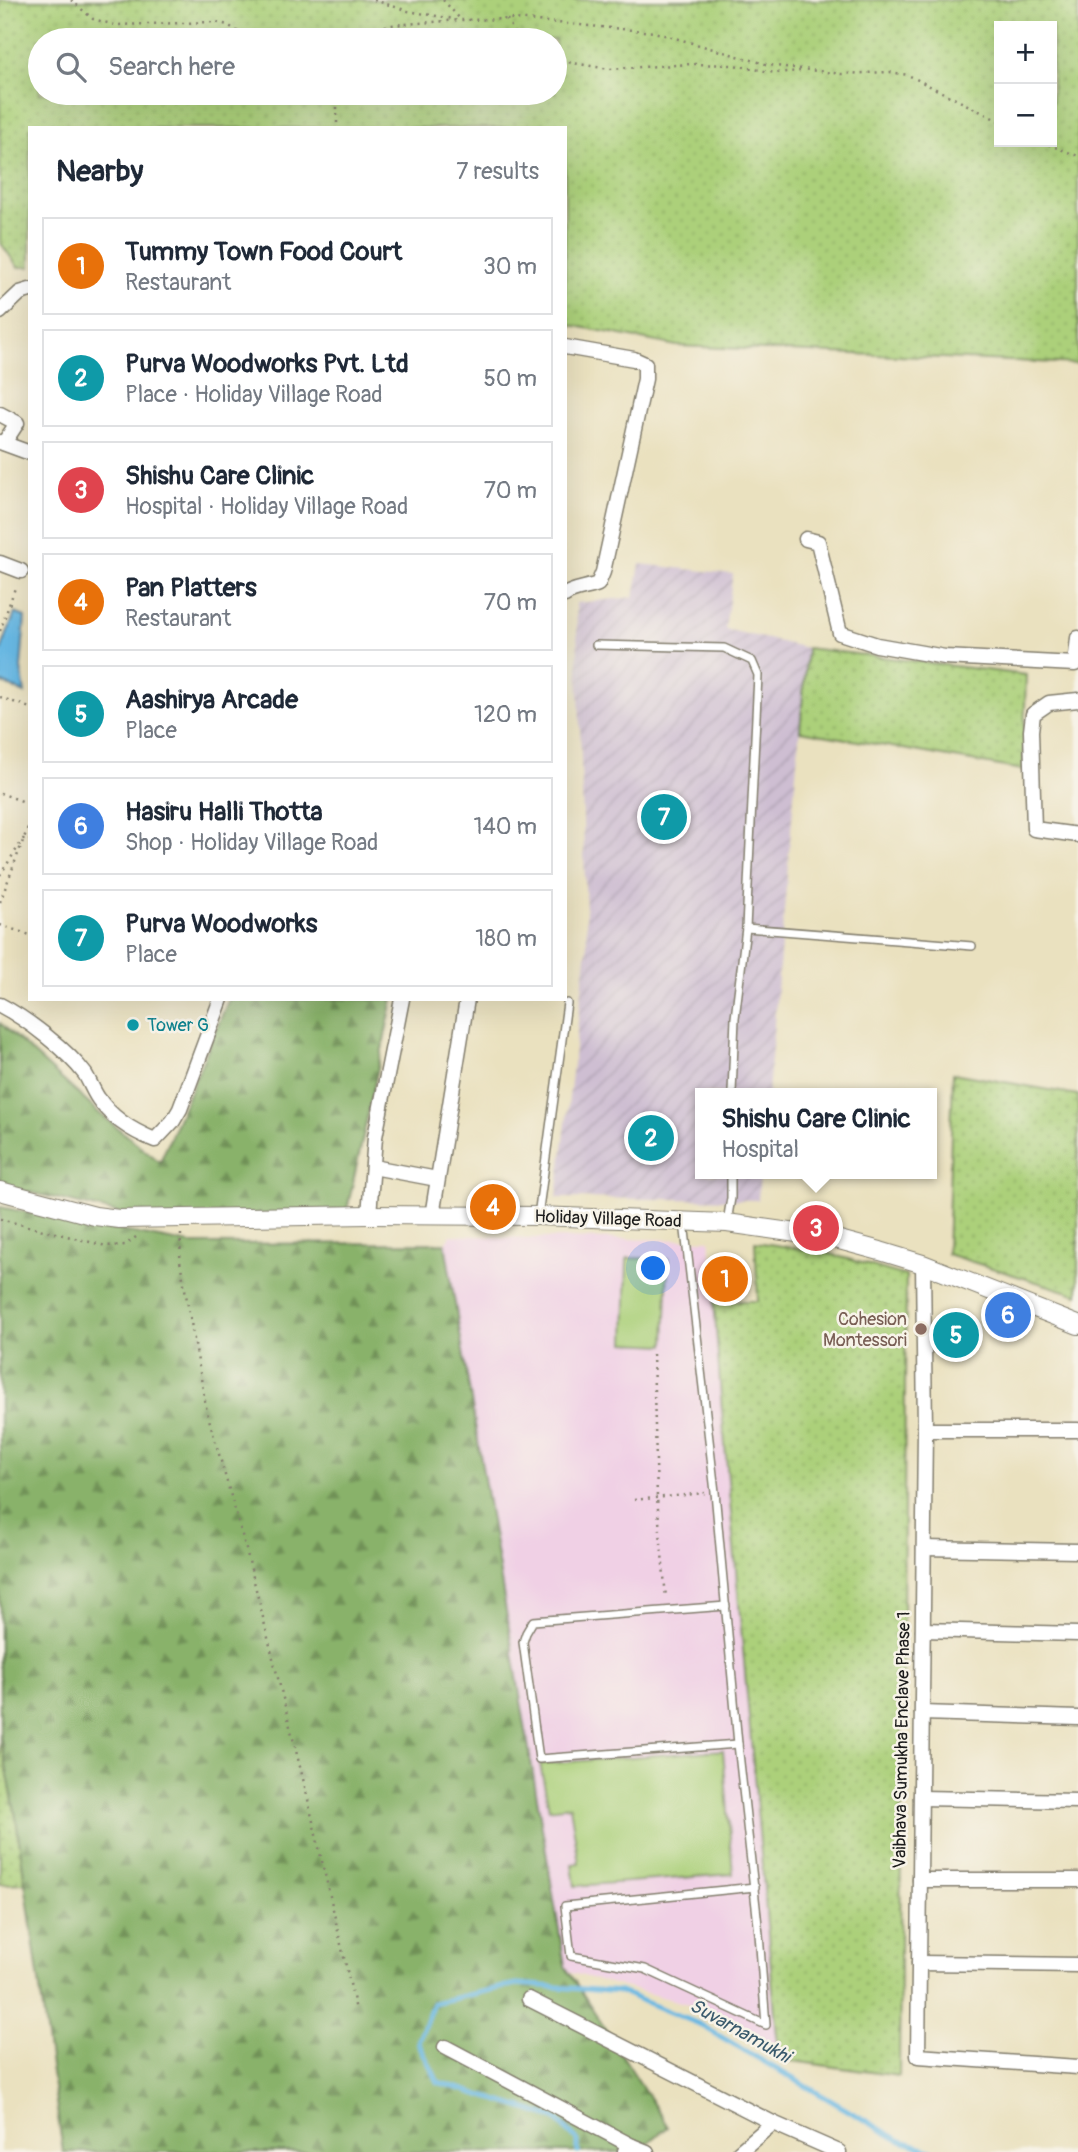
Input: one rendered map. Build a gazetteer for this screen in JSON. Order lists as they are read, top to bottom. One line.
{"streets":{"street":["Holiday Village Road","Vaibhava Sumukha Enclave Phase 1"]},"crossings":[["Holiday Village Road","Vaibhava Sumukha Enclave Phase 1"]],"water":["Suvarnamukhi"],"places":["Tower G","Cohesion Montessori"],"page":{"map_buttons":["+","−"],"search":"Search here","heading":["Nearby","7 results"],"list":[{"mark":"1","name":"Tummy Town Food Court","note":"Restaurant","value":"30 m"},{"mark":"2","name":"Purva Woodworks Pvt. Ltd","note":"Place · Holiday Village Road","value":"50 m"},{"mark":"3","name":"Shishu Care Clinic","note":"Hospital · Holiday Village Road","value":"70 m"},{"mark":"4","name":"Pan Platters","note":"Restaurant","value":"70 m"},{"mark":"5","name":"Aashirya Arcade","note":"Place","value":"120 m"},{"mark":"6","name":"Hasiru Halli Thotta","note":"Shop · Holiday Village Road","value":"140 m"},{"mark":"7","name":"Purva Woodworks","note":"Place","value":"180 m"}],"pins":["7","2","4","3","1","6","5"],"popup":["Shishu Care Clinic","Hospital"]}}
